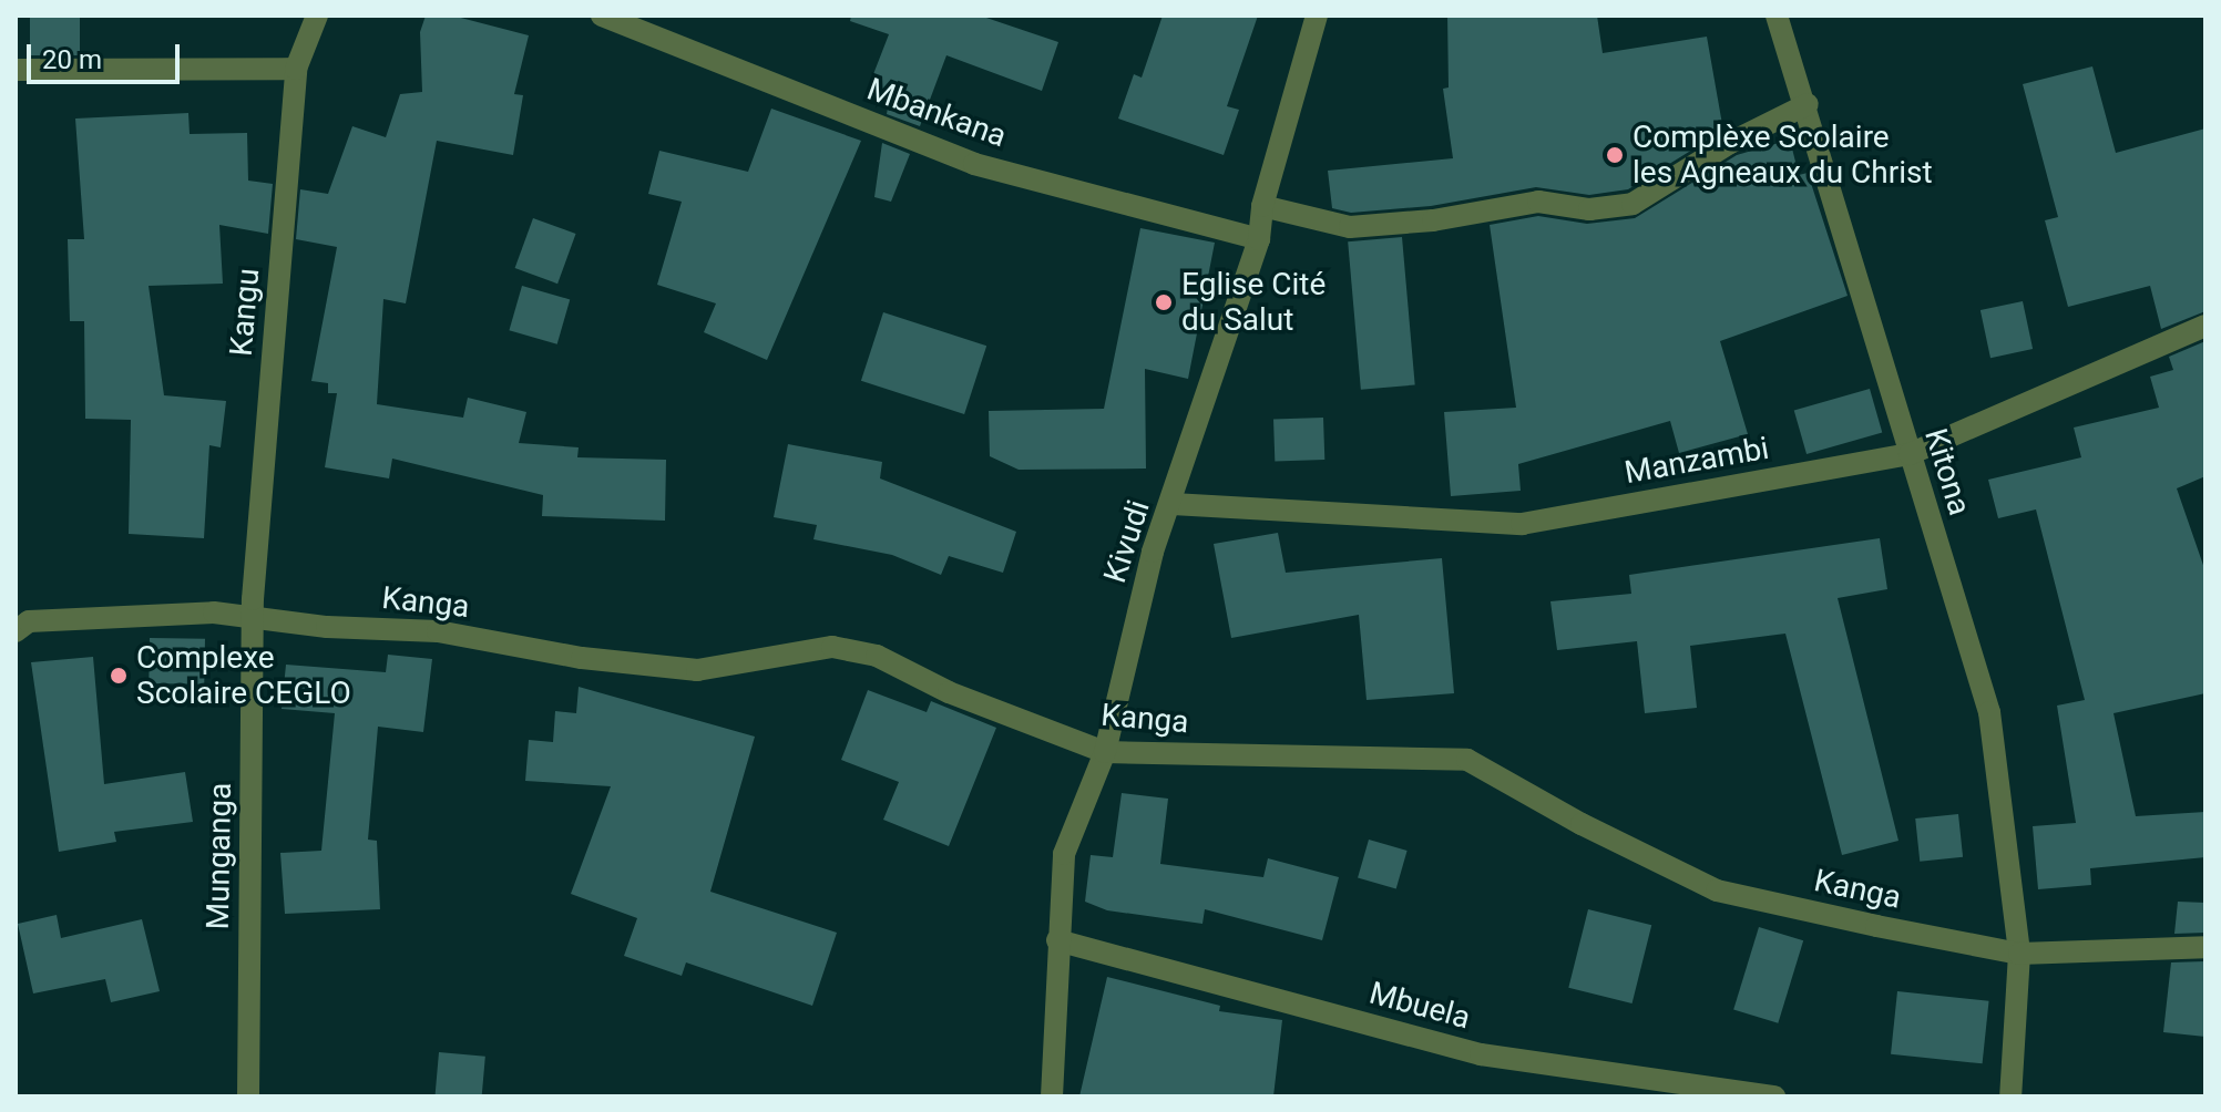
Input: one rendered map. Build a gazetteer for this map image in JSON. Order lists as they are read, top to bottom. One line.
{"streets":{"street":["Mbankana","Kangu","Manzambi","Kitona","Kivudi","Kanga","Munganga","Mbuela"]},"crossings":[["Mbankana","Kivudi"],["Kangu","Kanga"],["Kangu","Munganga"],["Manzambi","Kitona"],["Manzambi","Kivudi"],["Kitona","Kanga"],["Kivudi","Kanga"],["Kivudi","Mbuela"],["Kanga","Munganga"]],"places":["Complèxe Scolaire les Agneaux du Christ","Eglise Cité du Salut","Complexe Scolaire CEGLO"],"scale_bar":"20 m"}
